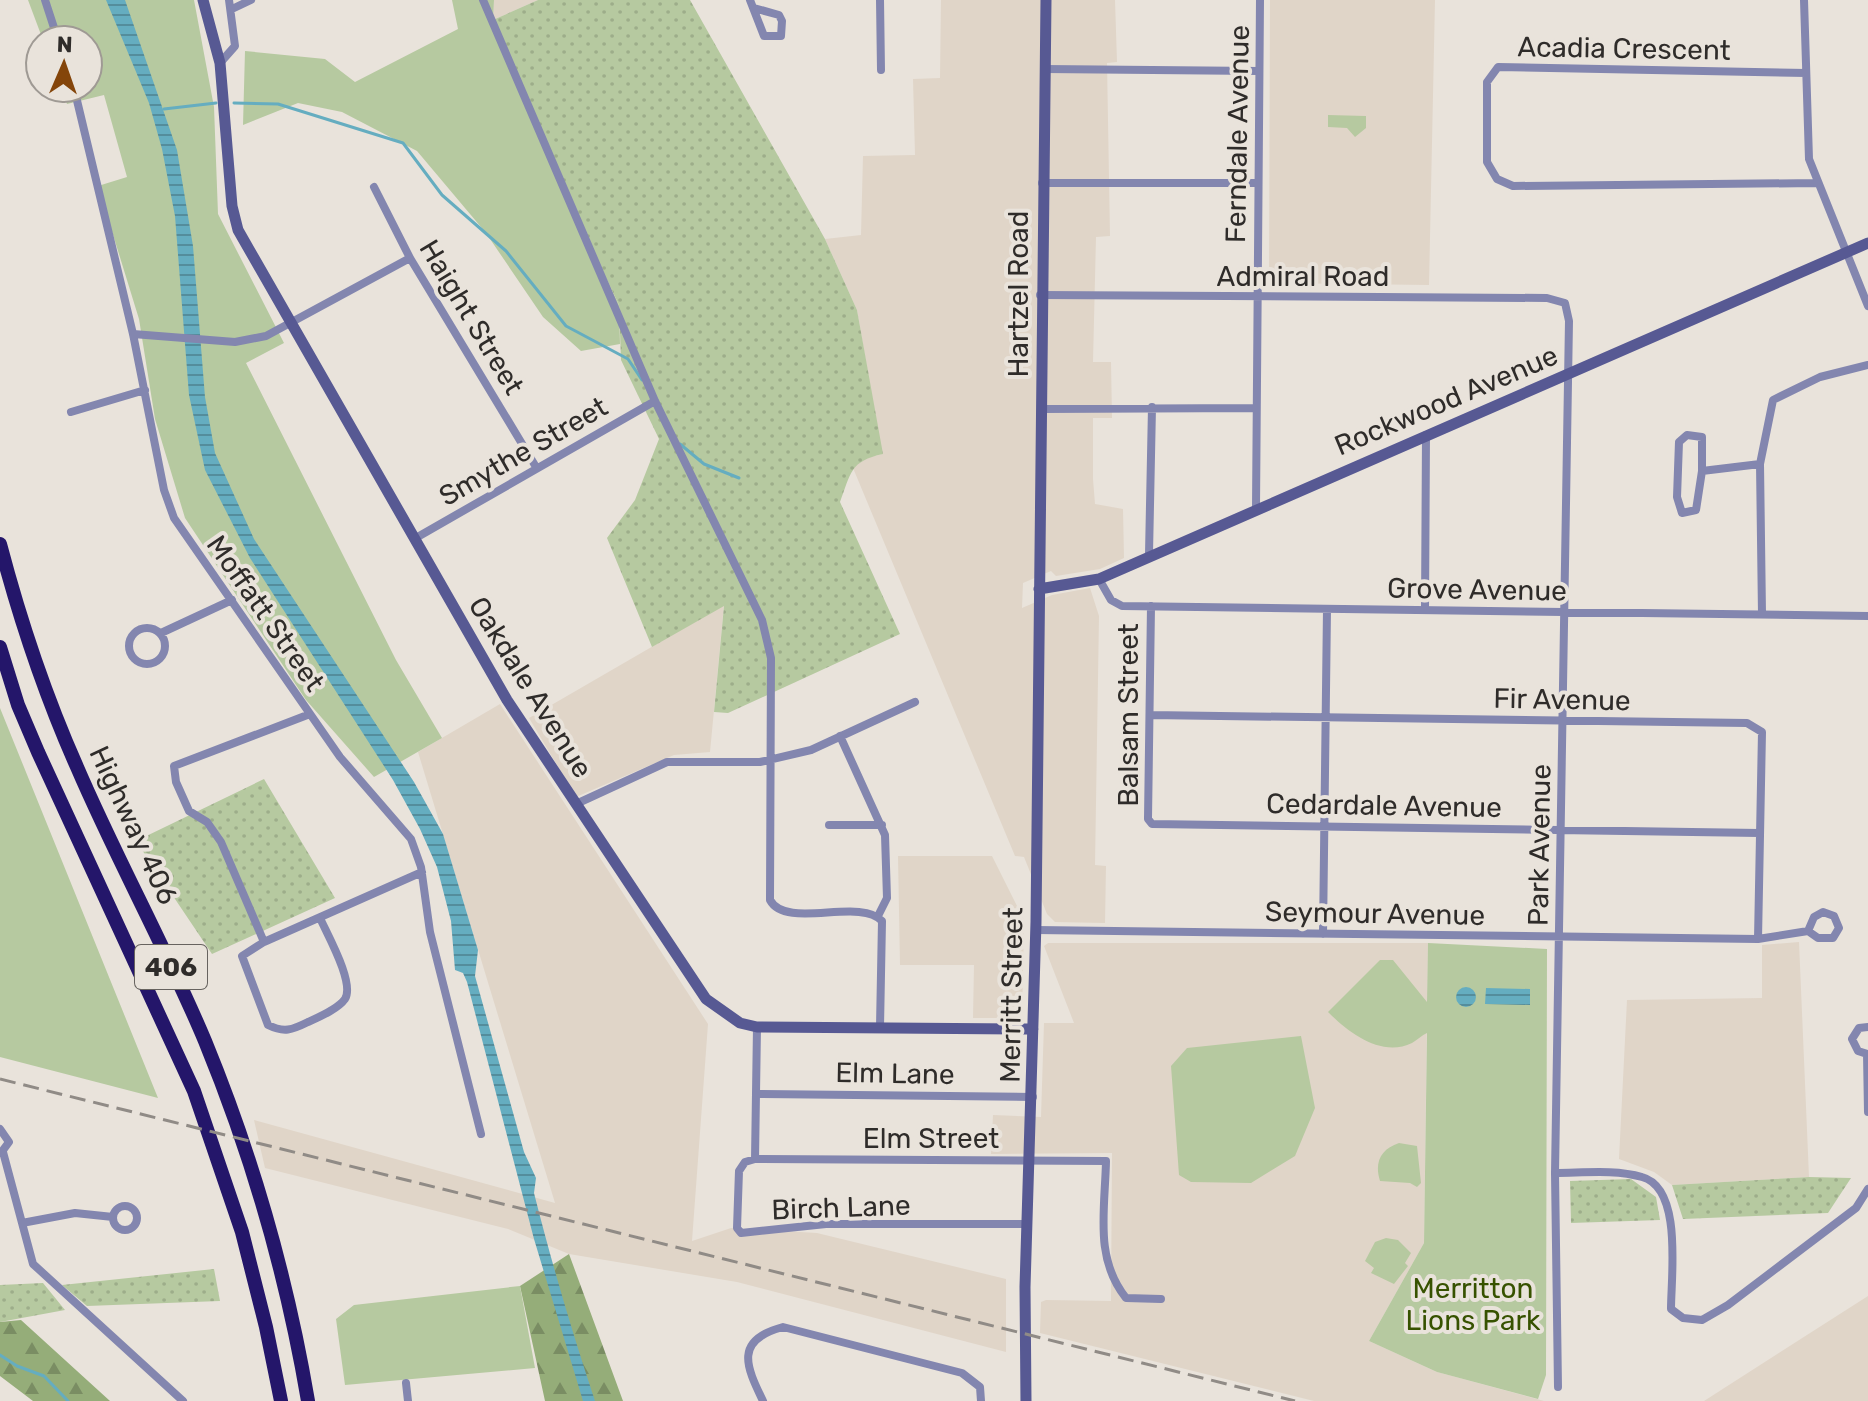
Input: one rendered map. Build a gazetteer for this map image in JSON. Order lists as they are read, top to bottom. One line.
{"streets":{"highway":["Highway 406","406"],"street":["Acadia Crescent","Ferndale Avenue","Admiral Road","Hartzel Road","Haight Street","Rockwood Avenue","Smythe Street","Grove Avenue","Moffatt Street","Oakdale Avenue","Fir Avenue","Balsam Street","Cedardale Avenue","Park Avenue","Seymour Avenue","Merritt Street","Elm Lane","Elm Street","Birch Lane"]},"crossings":[["Ferndale Avenue","Admiral Road"],["Ferndale Avenue","Rockwood Avenue"],["Admiral Road","Hartzel Road"],["Admiral Road","Park Avenue"],["Hartzel Road","Rockwood Avenue"],["Hartzel Road","Merritt Street"],["Haight Street","Smythe Street"],["Rockwood Avenue","Grove Avenue"],["Rockwood Avenue","Park Avenue"],["Rockwood Avenue","Merritt Street"],["Smythe Street","Oakdale Avenue"],["Grove Avenue","Balsam Street"],["Grove Avenue","Park Avenue"],["Oakdale Avenue","Merritt Street"],["Fir Avenue","Balsam Street"],["Fir Avenue","Cedardale Avenue"],["Fir Avenue","Park Avenue"],["Fir Avenue","Seymour Avenue"],["Balsam Street","Cedardale Avenue"],["Cedardale Avenue","Park Avenue"],["Park Avenue","Seymour Avenue"],["Seymour Avenue","Merritt Street"],["Merritt Street","Elm Lane"],["Merritt Street","Elm Street"],["Merritt Street","Birch Lane"],["Elm Street","Birch Lane"]],"parks":["Merritton Lions Park"],"north":"top"}
